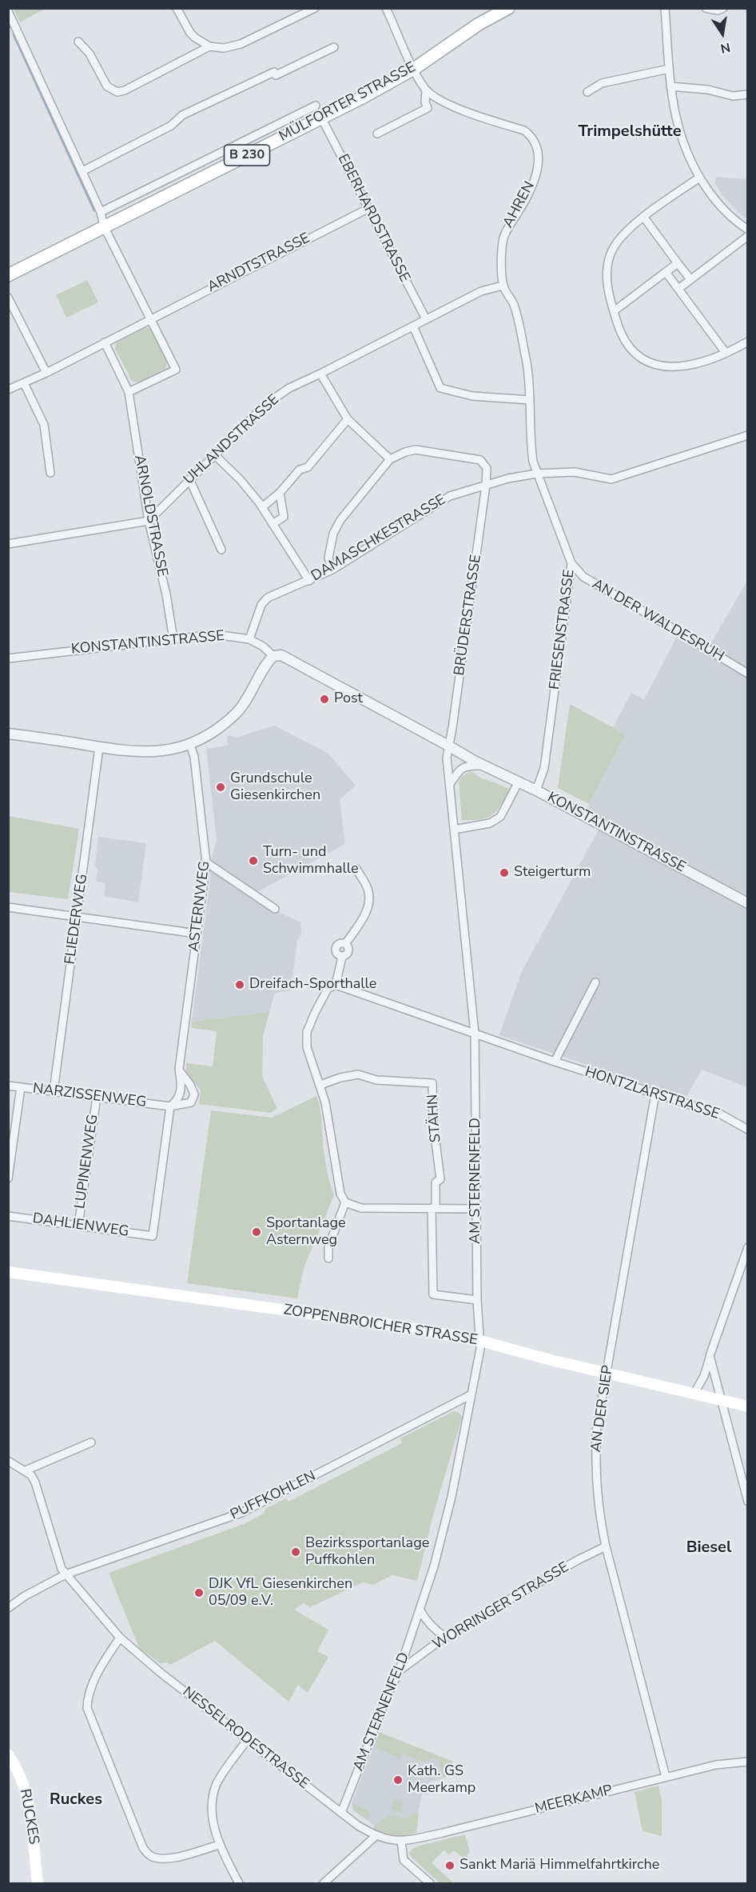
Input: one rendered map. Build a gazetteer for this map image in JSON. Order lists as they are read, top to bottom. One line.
{"streets":{"main road":["MÜLFORTER STRASSE","B 230","ZOPPENBROICHER STRASSE","RUCKES"],"street":["AHREN","EBERHARDSTRASSE","ARNDTSTRASSE","UHLANDSTRASSE","ARNOLDSTRASSE","DAMASCHKESTRASSE","BRÜDERSTRASSE","AN DER WALDESRUH","FRIESENSTRASSE","KONSTANTINSTRASSE","ASTERNWEG","FLIEDERWEG","HONTZLARSTRASSE","NARZISSENWEG","STÄHN","LUPINENWEG","AM STERNENFELD","DAHLIENWEG","AN DER SIEP","PUFFKOHLEN","WORRINGER STRASSE","NESSELRODESTRASSE","MEERKAMP"]},"crossings":[["MÜLFORTER STRASSE","AHREN"],["MÜLFORTER STRASSE","EBERHARDSTRASSE"],["AHREN","UHLANDSTRASSE"],["AHREN","DAMASCHKESTRASSE"],["AHREN","FRIESENSTRASSE"],["EBERHARDSTRASSE","ARNDTSTRASSE"],["EBERHARDSTRASSE","UHLANDSTRASSE"],["ARNDTSTRASSE","ARNOLDSTRASSE"],["UHLANDSTRASSE","ARNOLDSTRASSE"],["ARNOLDSTRASSE","KONSTANTINSTRASSE"],["DAMASCHKESTRASSE","BRÜDERSTRASSE"],["DAMASCHKESTRASSE","FRIESENSTRASSE"],["DAMASCHKESTRASSE","KONSTANTINSTRASSE"],["BRÜDERSTRASSE","KONSTANTINSTRASSE"],["BRÜDERSTRASSE","AM STERNENFELD"],["AN DER WALDESRUH","FRIESENSTRASSE"],["FRIESENSTRASSE","KONSTANTINSTRASSE"],["KONSTANTINSTRASSE","AM STERNENFELD"],["ASTERNWEG","NARZISSENWEG"],["ASTERNWEG","DAHLIENWEG"],["FLIEDERWEG","NARZISSENWEG"],["HONTZLARSTRASSE","AM STERNENFELD"],["HONTZLARSTRASSE","AN DER SIEP"],["NARZISSENWEG","LUPINENWEG"],["LUPINENWEG","DAHLIENWEG"],["AM STERNENFELD","ZOPPENBROICHER STRASSE"],["AM STERNENFELD","PUFFKOHLEN"],["AM STERNENFELD","WORRINGER STRASSE"],["AM STERNENFELD","NESSELRODESTRASSE"],["ZOPPENBROICHER STRASSE","AN DER SIEP"],["AN DER SIEP","WORRINGER STRASSE"],["AN DER SIEP","MEERKAMP"],["PUFFKOHLEN","NESSELRODESTRASSE"],["NESSELRODESTRASSE","MEERKAMP"]],"districts":["Trimpelshütte","Biesel","Ruckes"],"places":["Post","Grundschule Giesenkirchen","Turn- und Schwimmhalle","Steigerturm","Dreifach-Sporthalle","Sportanlage Asternweg","Bezirkssportanlage Puffkohlen","DJK VfL Giesenkirchen 05/09 e.V.","Kath. GS Meerkamp","Sankt Mariä Himmelfahrtkirche"],"north":"bottom"}
